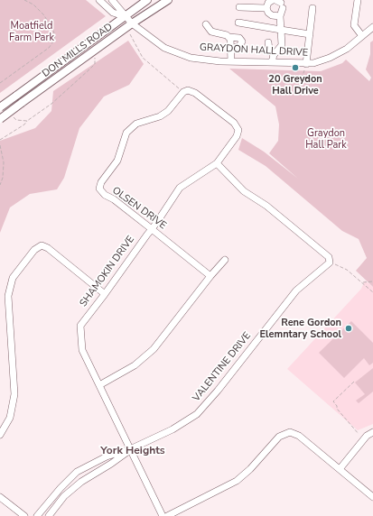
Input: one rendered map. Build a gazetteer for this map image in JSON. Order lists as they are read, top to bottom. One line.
{"streets":{"main road":["DON MILLS ROAD"],"street":["GRAYDON HALL DRIVE","OLSEN DRIVE","SHAMOKIN DRIVE","VALENTINE DRIVE"]},"crossings":[["DON MILLS ROAD","GRAYDON HALL DRIVE"],["OLSEN DRIVE","SHAMOKIN DRIVE"],["SHAMOKIN DRIVE","VALENTINE DRIVE"]],"districts":["York Heights"],"parks":["Moatfield Farm Park","Graydon Hall Park"],"places":["20 Greydon Hall Drive","Rene Gordon Elemntary School"]}
